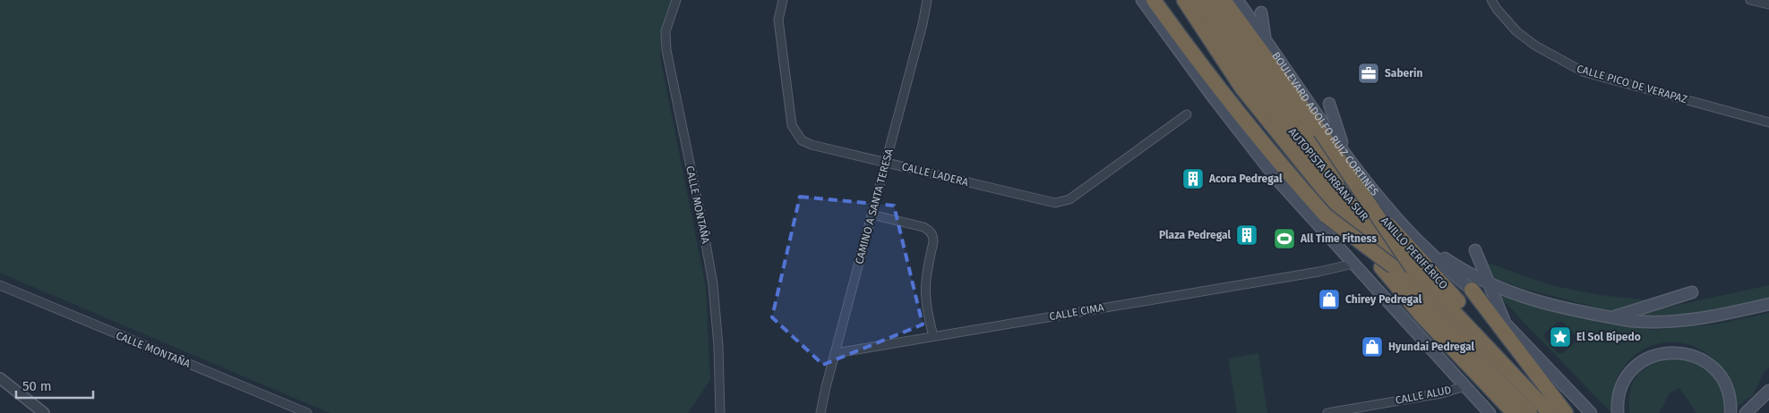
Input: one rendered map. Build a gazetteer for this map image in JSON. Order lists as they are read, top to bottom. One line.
{"streets":{"highway":["AUTOPISTA URBANA SUR","ANILLO PERIFÉRICO"],"main road":["BOULEVARD ADOLFO RUIZ CORTINES"],"street":["CALLE PICO DE VERAPAZ","CALLE LADERA","CALLE MONTAÑA","CAMINO A SANTA TERESA","CALLE CIMA","CALLE ALUD"]},"crossings":[["CALLE LADERA","CAMINO A SANTA TERESA"],["CAMINO A SANTA TERESA","CALLE CIMA"]],"places":{"office":["Saberin"],"building":["Acora Pedregal","Plaza Pedregal"],"sports":["All Time Fitness"],"shop":["Chirey Pedregal","Hyundai Pedregal"],"place":["El Sol Bípedo"]},"scale_bar":"50 m"}
